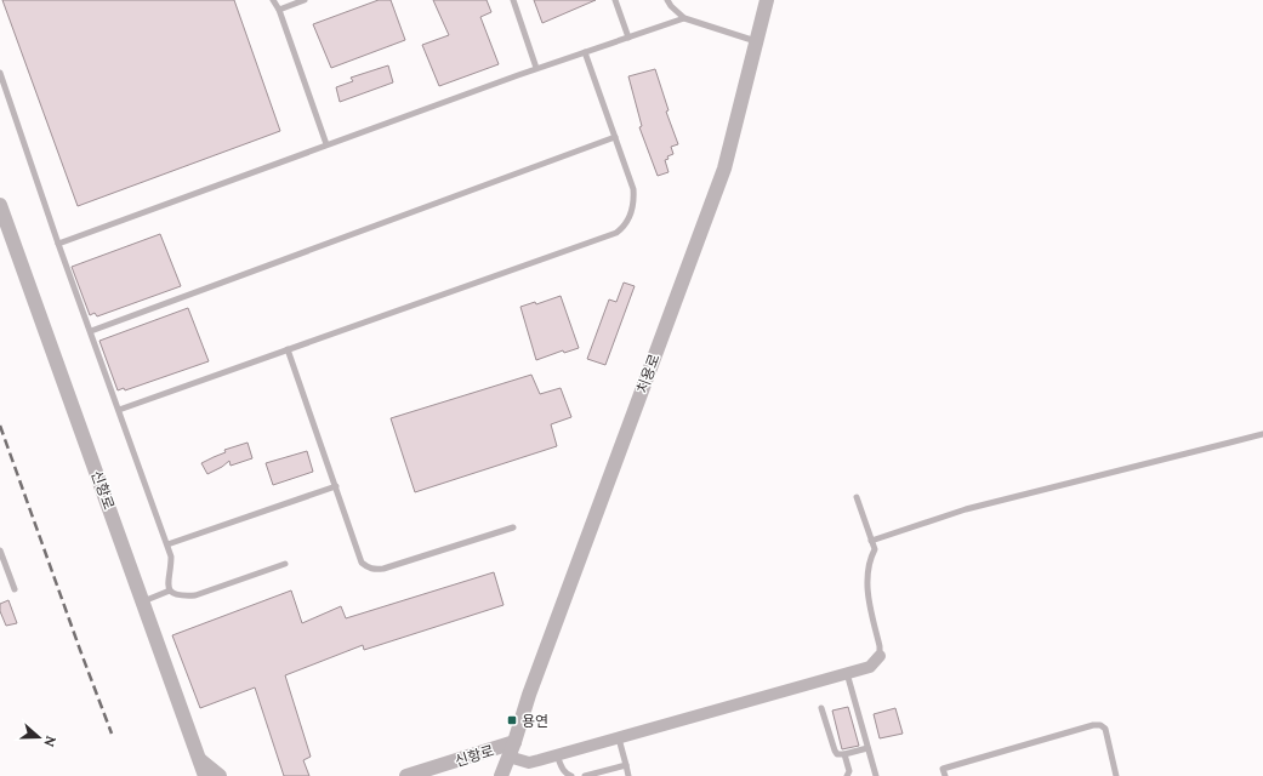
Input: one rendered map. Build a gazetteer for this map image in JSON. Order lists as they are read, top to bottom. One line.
{"streets":{"street":["처용로","신항로"]},"crossings":[["처용로","신항로"]],"places":{"transit":["용연"]},"north":"right"}
